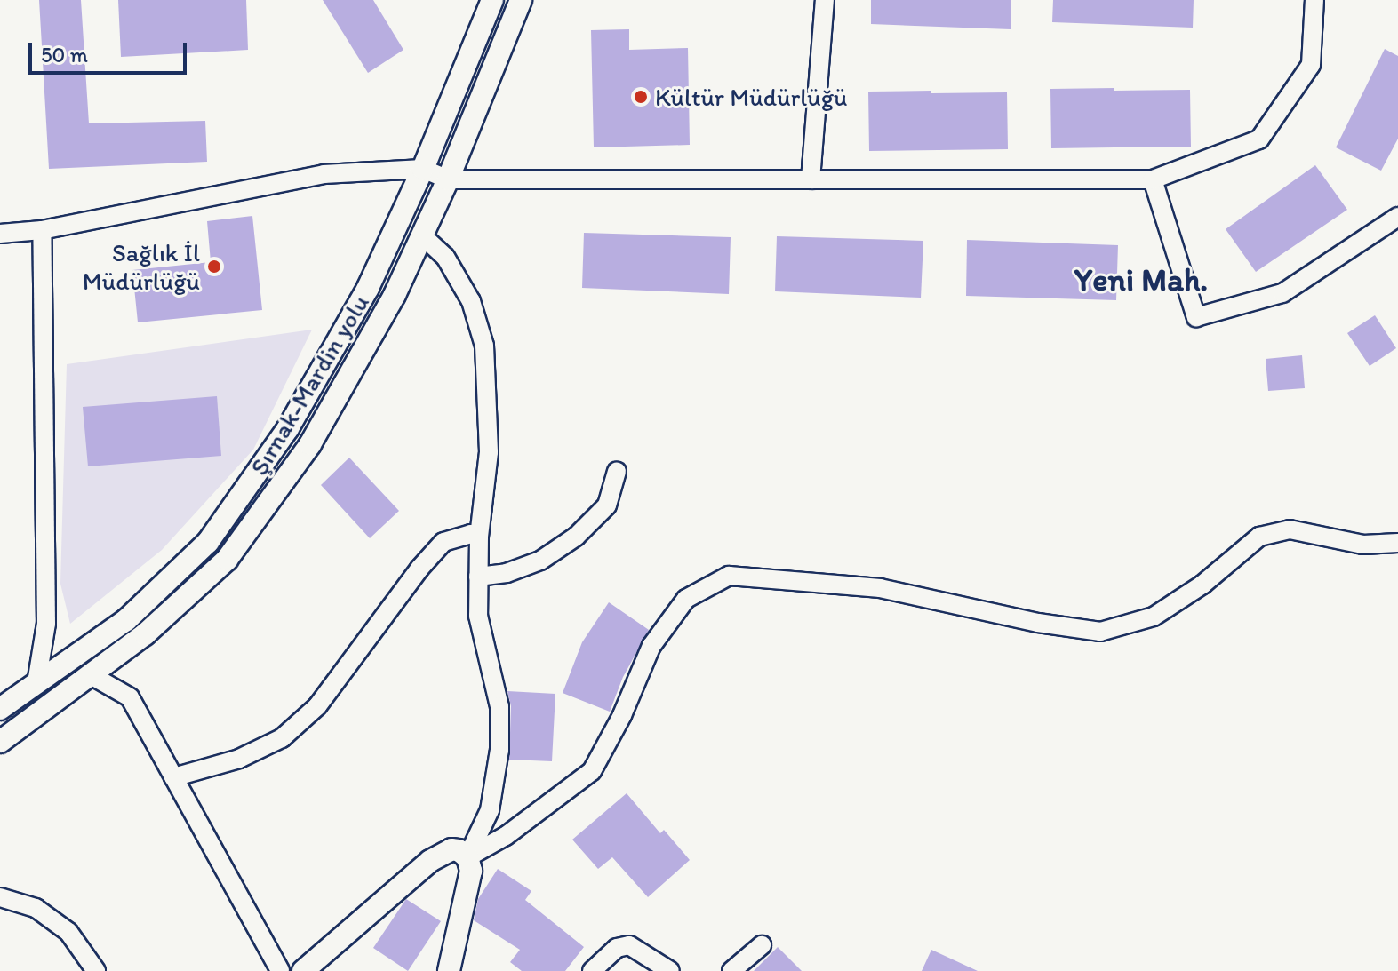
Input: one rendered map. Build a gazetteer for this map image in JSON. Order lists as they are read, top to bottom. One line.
{"streets":{"street":["Şırnak-Mardin yolu"]},"districts":["Yeni Mah."],"places":["Kültür Müdürlüğü","Sağlık İl Müdürlüğü"],"scale_bar":"50 m"}
